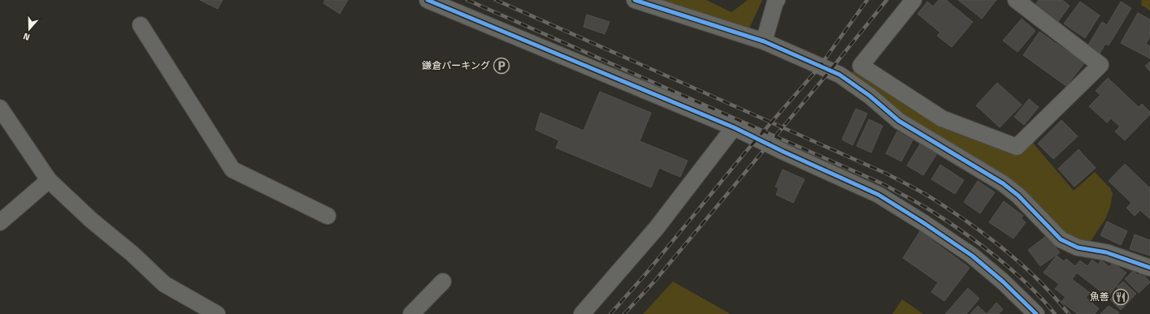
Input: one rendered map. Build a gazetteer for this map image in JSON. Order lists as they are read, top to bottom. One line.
{"places":{"parking":["鎌倉パーキング"],"restaurant":["魚善"]},"north":"bottom"}
